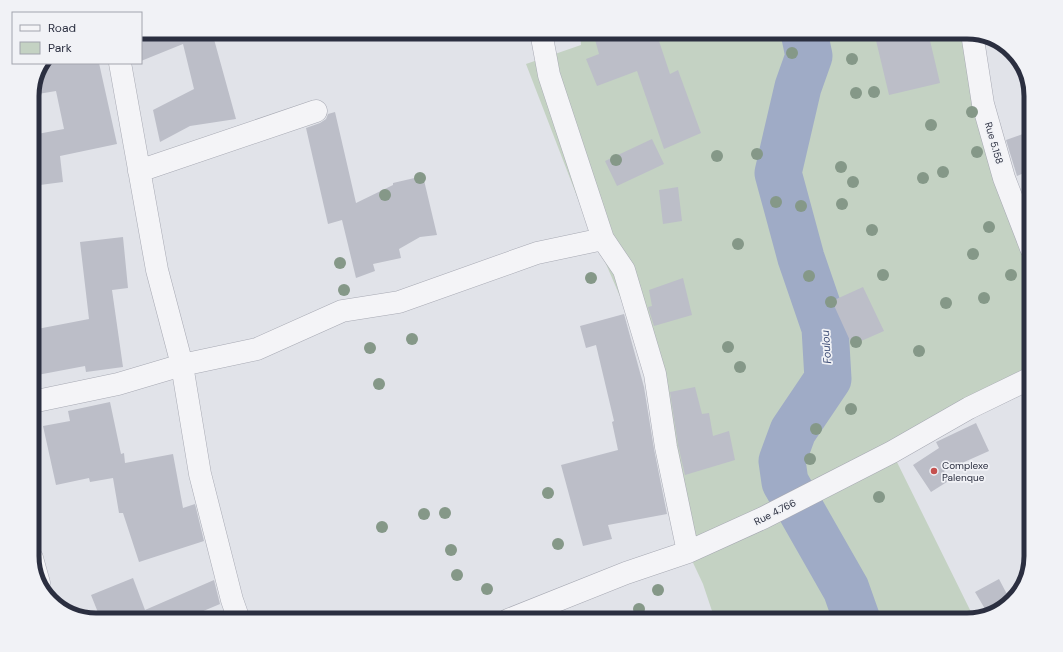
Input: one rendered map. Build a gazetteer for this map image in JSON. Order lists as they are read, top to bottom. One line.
{"streets":{"street":["Rue 5.158","Rue 4.766"]},"water":["Foulou"],"places":["Complexe Palenque"],"legend":["Road","Park"]}
